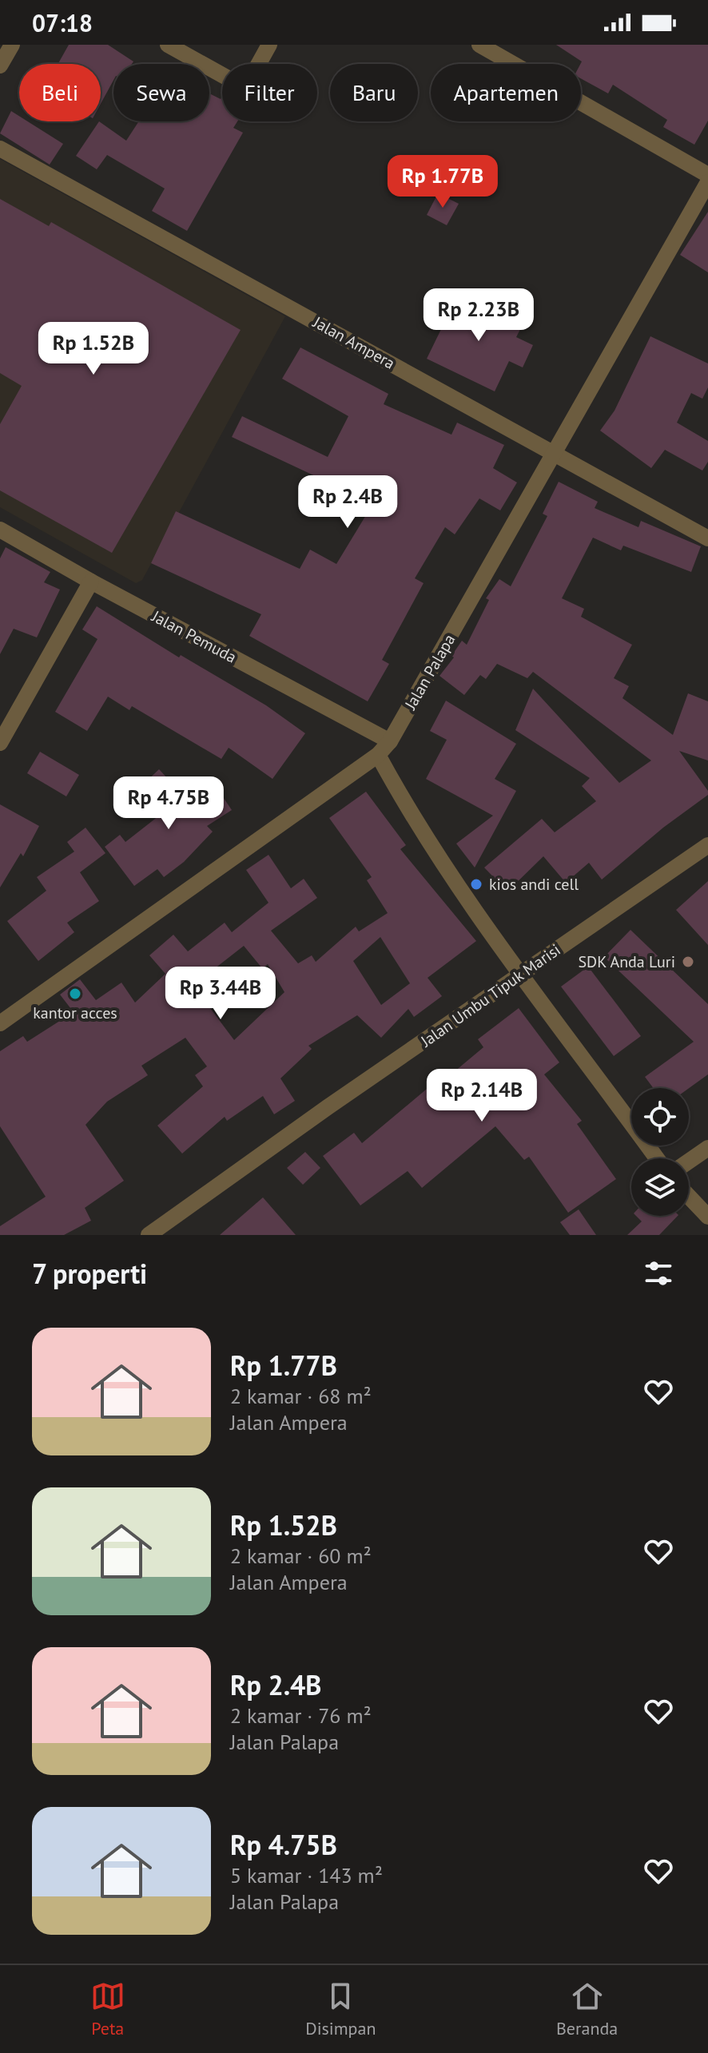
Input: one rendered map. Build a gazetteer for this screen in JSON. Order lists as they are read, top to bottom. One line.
{"streets":{"street":["Jalan Ampera","Jalan Pemuda","Jalan Palapa","Jalan Umbu Tipuk Marisi"]},"crossings":[["Jalan Ampera","Jalan Palapa"],["Jalan Pemuda","Jalan Palapa"]],"places":["kios andi cell","SDK Anda Luri","kantor acces"],"page":{"status":"07:18","chip":["Beli","Sewa","Filter","Baru","Apartemen"],"price":["Rp 1.77B","Rp 2.23B","Rp 1.52B","Rp 2.4B","Rp 4.75B","Rp 3.44B","Rp 2.14B"],"heading":"7 properti","list":[{"name":"Rp 1.77B","note":"2 kamar · 68 m² · Jalan Ampera"},{"name":"Rp 1.52B","note":"2 kamar · 60 m² · Jalan Ampera"},{"name":"Rp 2.4B","note":"2 kamar · 76 m² · Jalan Palapa"},{"name":"Rp 4.75B","note":"5 kamar · 143 m² · Jalan Palapa"}],"tabs":["Peta","Disimpan","Beranda"]}}
